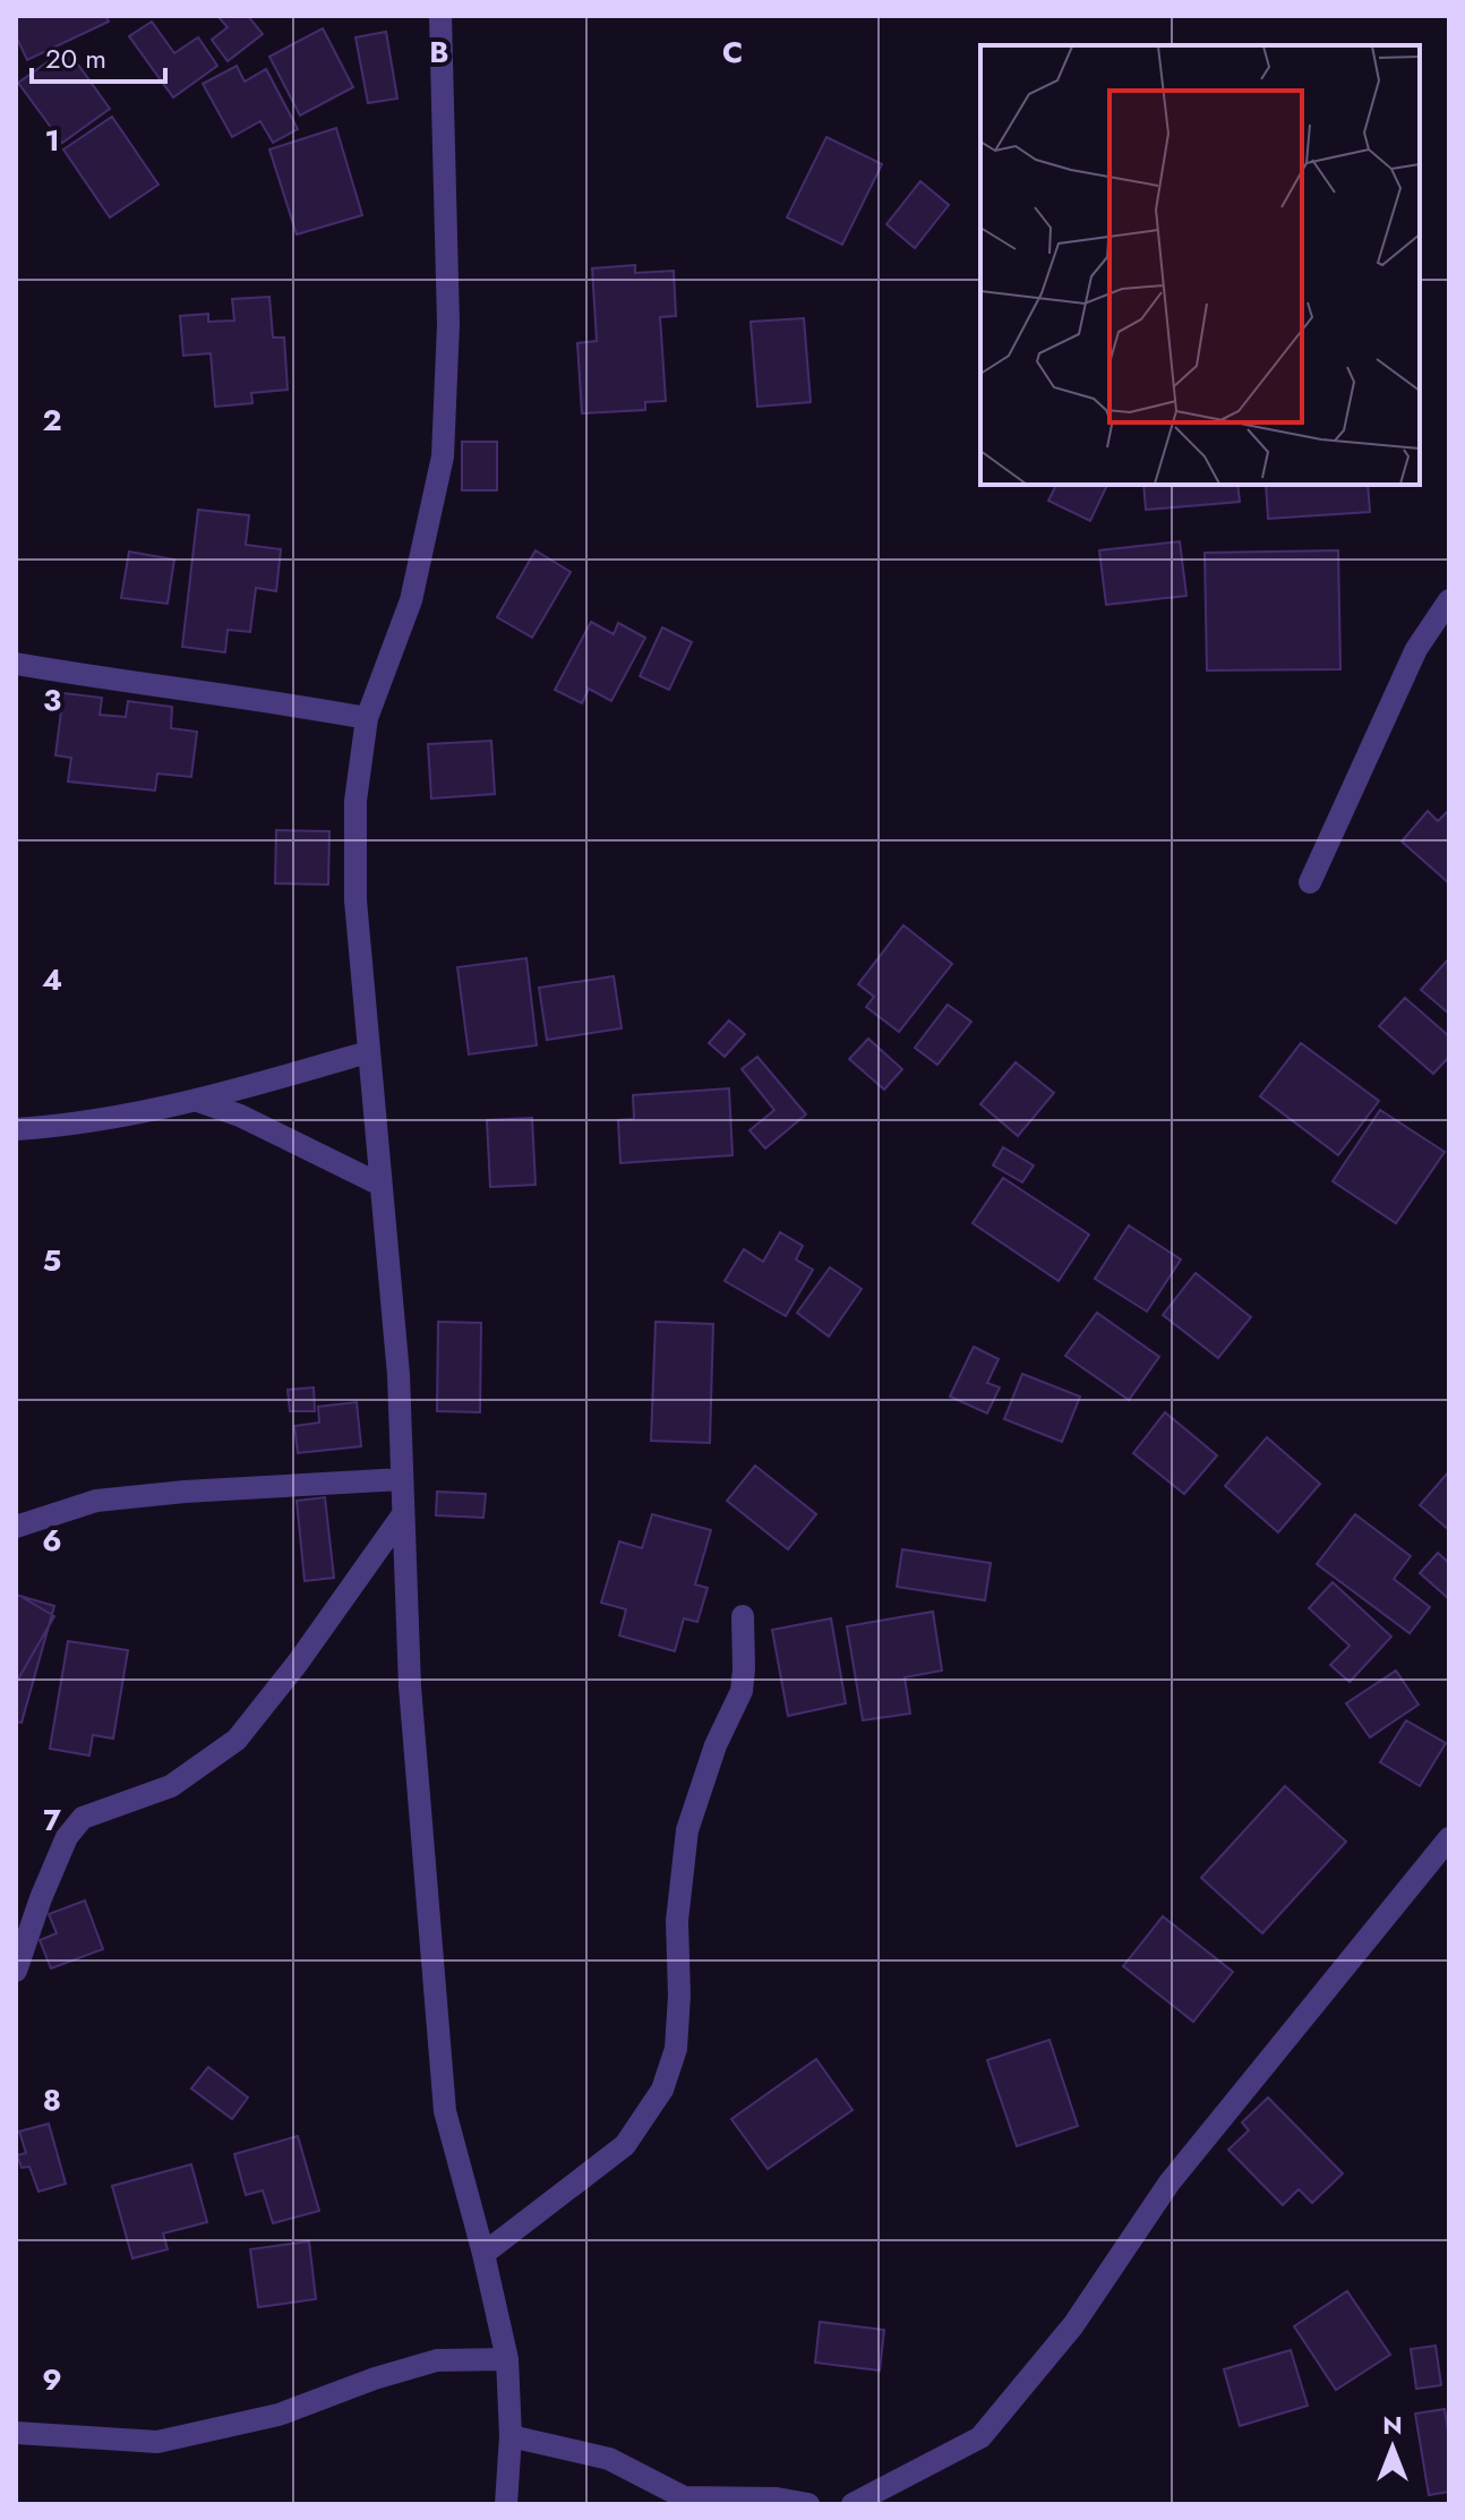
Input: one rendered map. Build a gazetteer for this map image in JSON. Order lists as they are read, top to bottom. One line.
{"scale_bar":"20 m","north":"top","grid":{"columns":["B","C"],"rows":["1","2","3","4","5","6","7","8","9"]}}
